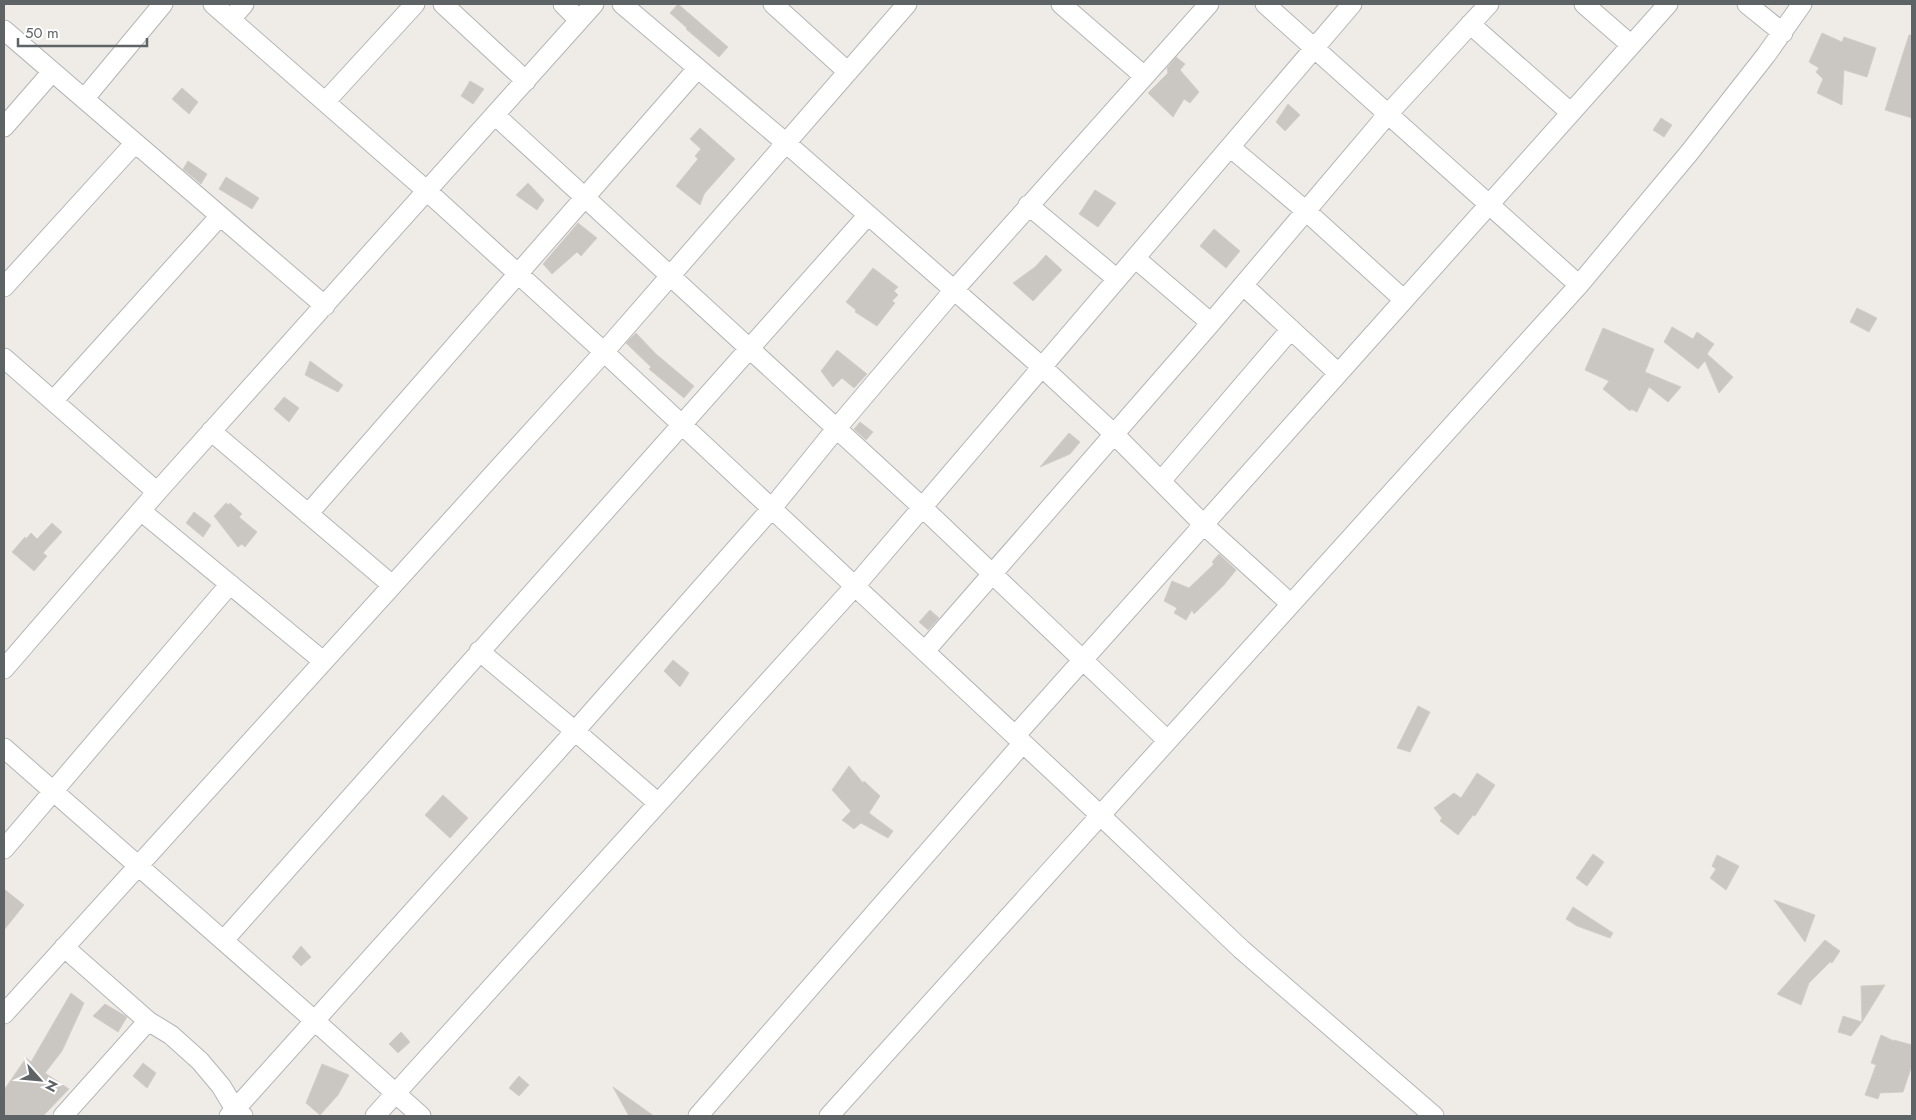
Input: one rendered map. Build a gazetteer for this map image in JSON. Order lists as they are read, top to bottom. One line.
{"scale_bar":"50 m","north":"bottom right"}
